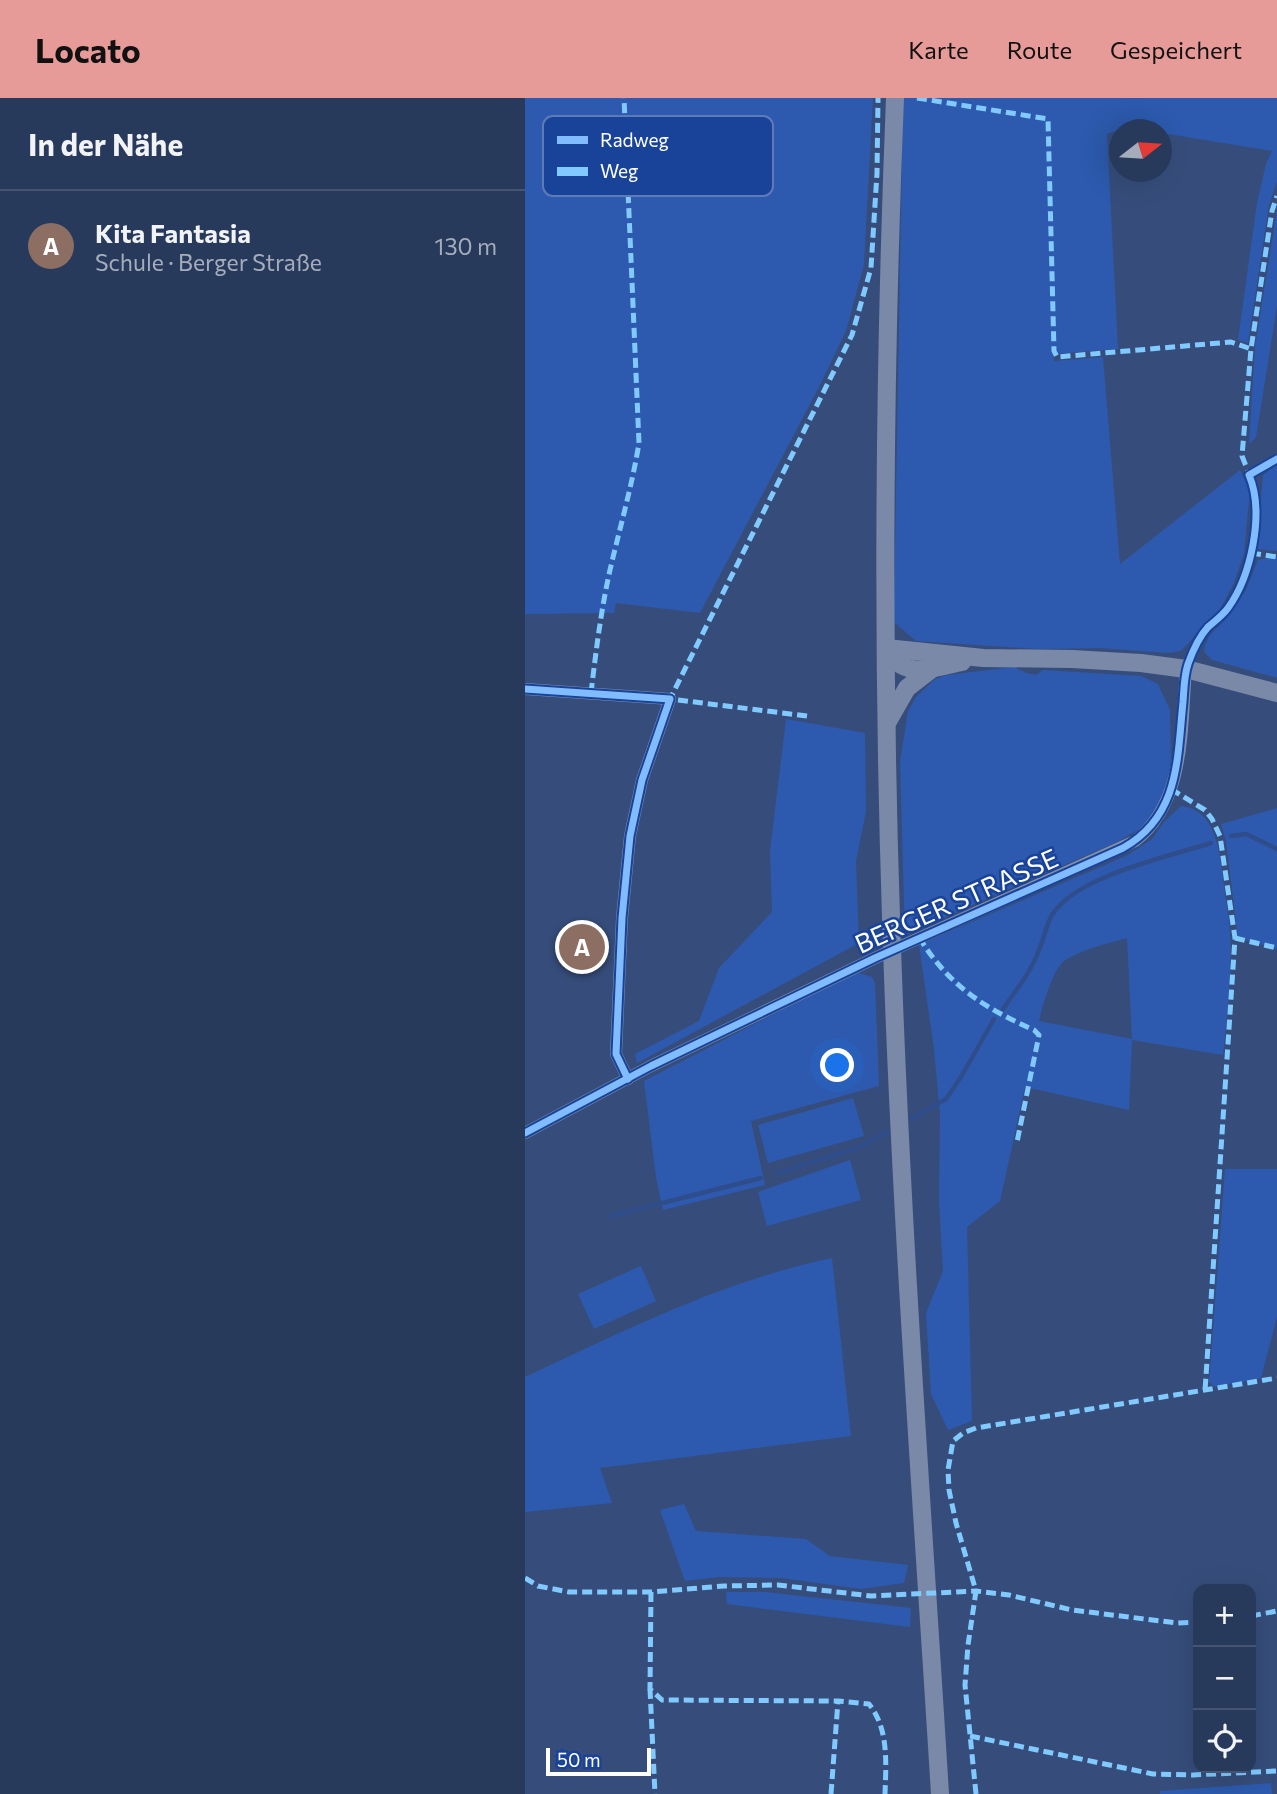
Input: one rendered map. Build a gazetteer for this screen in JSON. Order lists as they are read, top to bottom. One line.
{"streets":{"street":["BERGER STRASSE"]},"legend":["Radweg","Weg"],"scale_bar":"50 m","north":"right","page":{"header":"Locato","nav":["Karte","Route","Gespeichert"],"heading":"In der Nähe","list":[{"mark":"A","name":"Kita Fantasia","note":"Schule · Berger Straße","value":"130 m"}],"pins":"A","map_buttons":["+","−"],"scale":"50 m"}}
